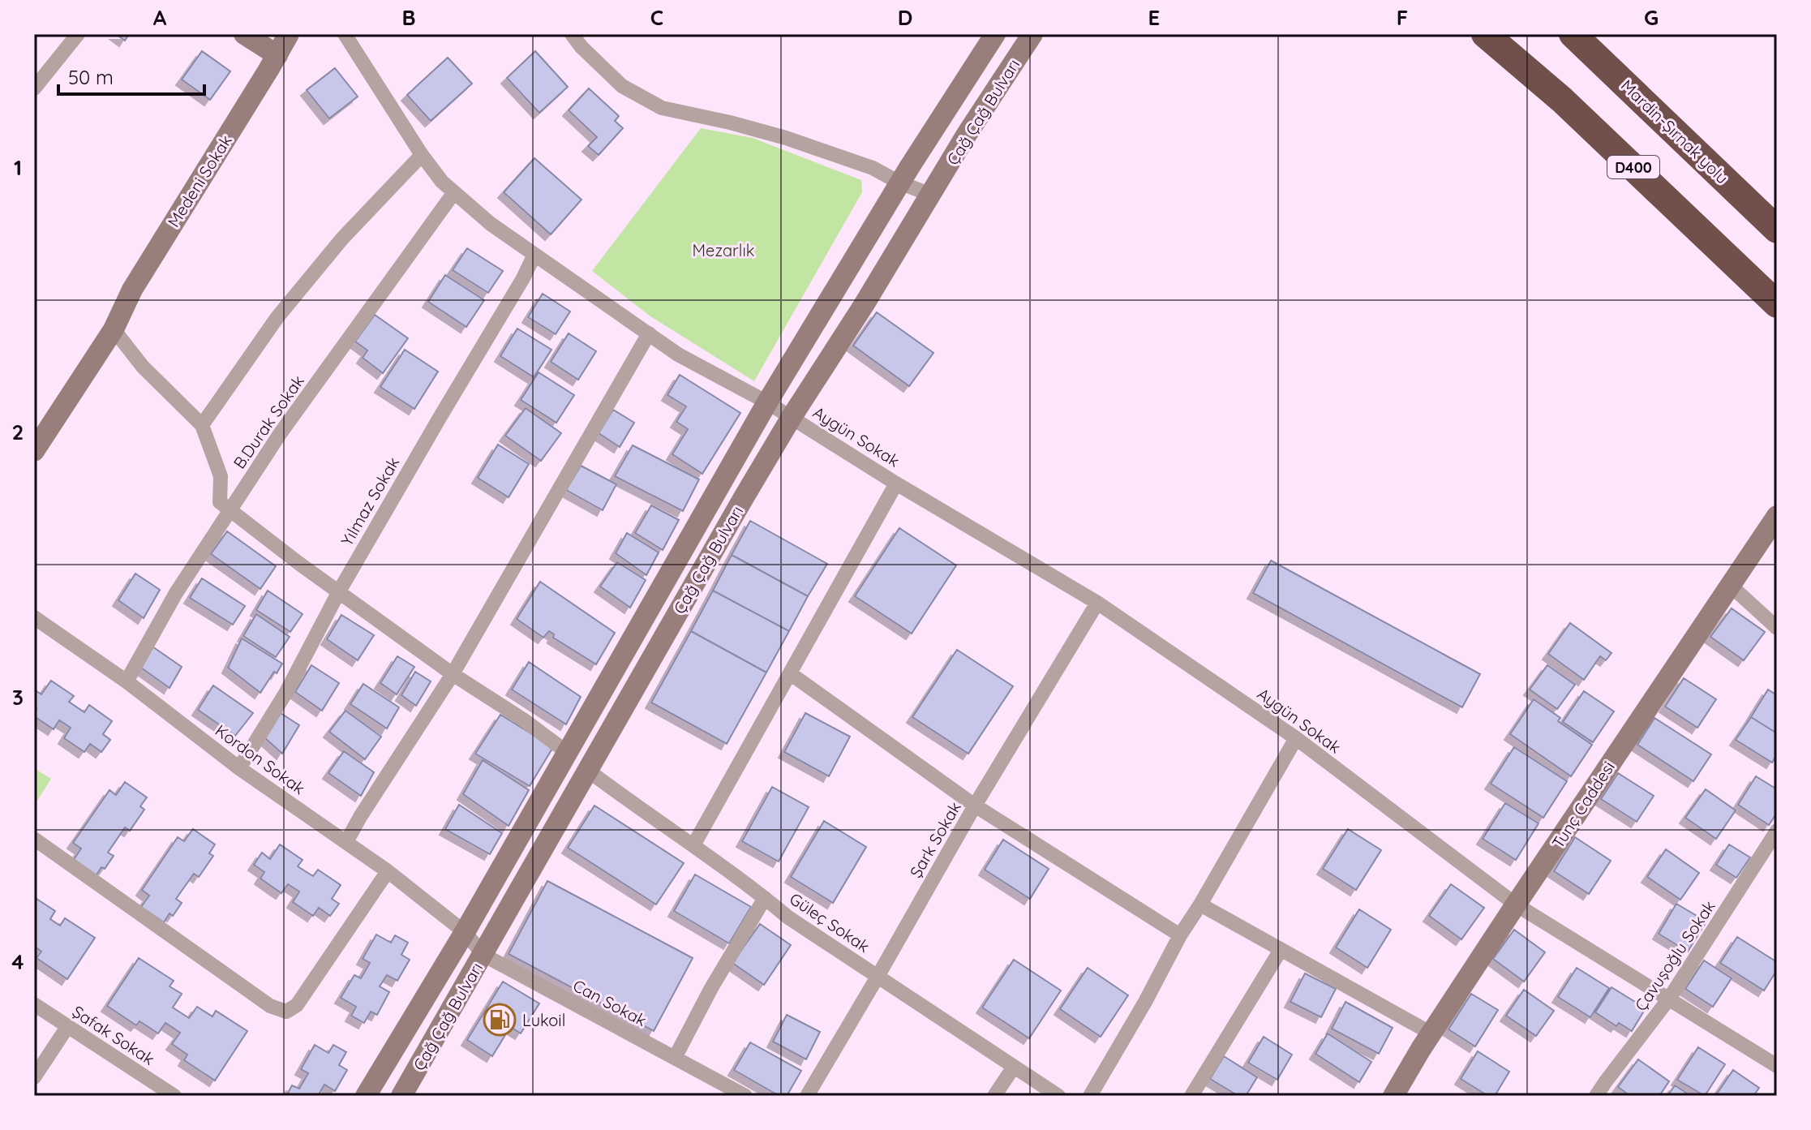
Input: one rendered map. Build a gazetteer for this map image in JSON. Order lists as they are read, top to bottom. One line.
{"streets":{"highway":["Mardin-Şırnak yolu","D400"],"main road":["Çağ Çağ Bulvarı","Medeni Sokak","Tunç Caddesi"],"street":["B.Durak Sokak","Aygün Sokak","Yılmaz Sokak","Kordon Sokak","Şark Sokak","Güleç Sokak","Çavuşoğlu Sokak","Can Sokak","Şafak Sokak"]},"crossings":[["Çağ Çağ Bulvarı","Aygün Sokak"],["Çağ Çağ Bulvarı","Kordon Sokak"],["Çağ Çağ Bulvarı","Güleç Sokak"],["Çağ Çağ Bulvarı","Can Sokak"],["B.Durak Sokak","Aygün Sokak"],["B.Durak Sokak","Kordon Sokak"],["Aygün Sokak","Yılmaz Sokak"],["Aygün Sokak","Tunç Caddesi"],["Aygün Sokak","Şark Sokak"],["Aygün Sokak","Çavuşoğlu Sokak"],["Yılmaz Sokak","Kordon Sokak"],["Kordon Sokak","Can Sokak"],["Şark Sokak","Güleç Sokak"]],"parks":["Mezarlık"],"places":{"fuel station":["Lukoil"]},"scale_bar":"50 m","grid":{"columns":["A","B","C","D","E","F","G"],"rows":["1","2","3","4"]}}
